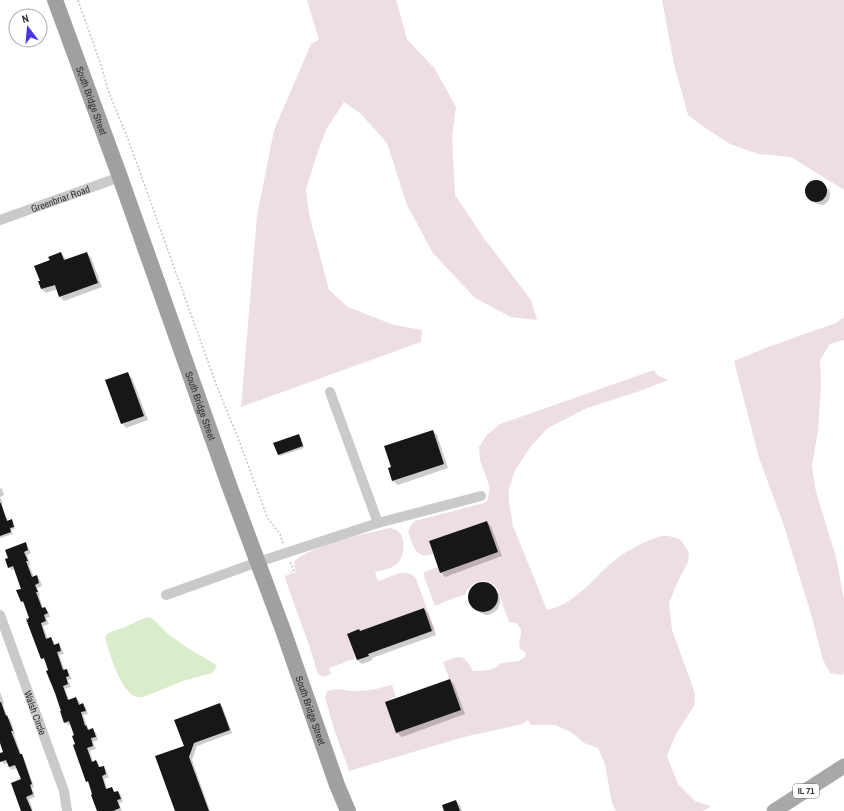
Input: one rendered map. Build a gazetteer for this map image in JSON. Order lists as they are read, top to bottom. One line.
{"streets":{"highway":["South Bridge Street"],"main road":["IL 71"],"street":["Greenbriar Road","Walsh Circle"]},"crossings":[["South Bridge Street","Greenbriar Road"]],"north":"top"}
